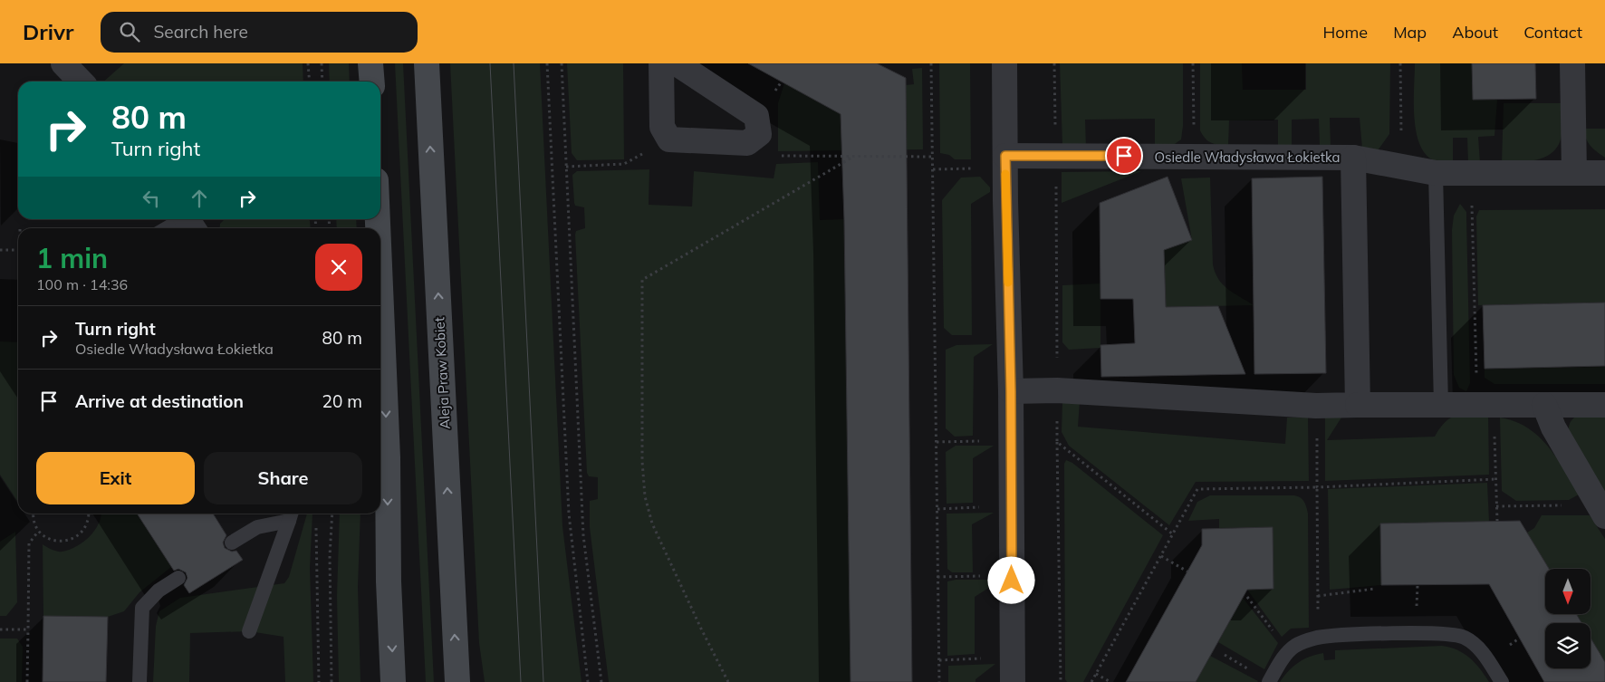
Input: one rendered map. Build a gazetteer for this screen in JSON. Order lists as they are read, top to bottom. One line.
{"streets":{"street":["Osiedle Władysława Łokietka","Aleja Praw Kobiet"]},"north":"bottom","page":{"header":"Drivr","search":"Search here","nav":["Home","Map","About","Contact"],"turn":["80 m","Turn right"],"heading":["1 min","100 m · 14:36"],"list":[{"name":"Turn right","note":"Osiedle Władysława Łokietka","value":"80 m"},{"name":"Arrive at destination","value":"20 m"}],"buttons":["Exit","Share"]}}
